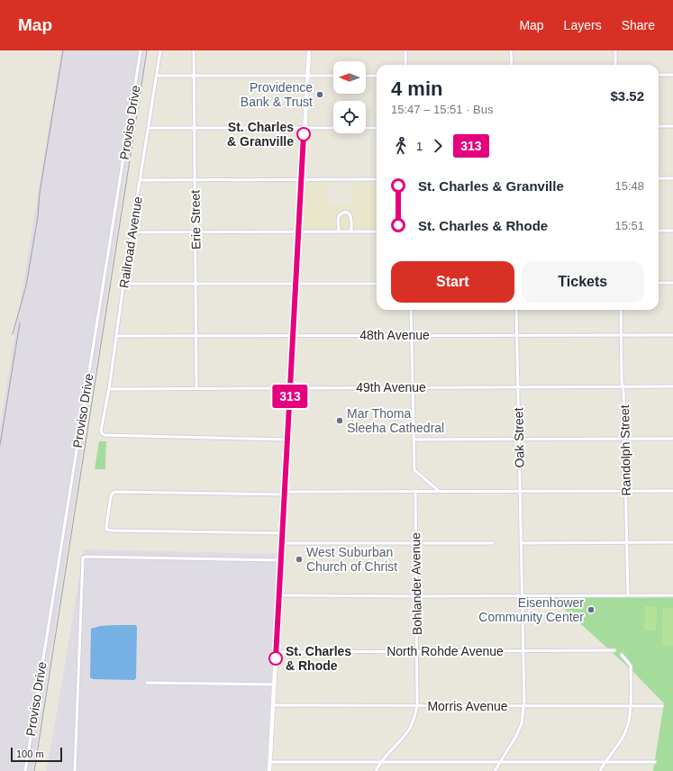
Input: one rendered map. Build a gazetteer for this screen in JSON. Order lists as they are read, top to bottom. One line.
{"streets":{"street":["Proviso Drive","Erie Street","Railroad Avenue","48th Avenue","49th Avenue","Oak Street","Randolph Street","Bohlander Avenue","North Rohde Avenue","Morris Avenue"]},"crossings":[["Erie Street","48th Avenue"],["Erie Street","49th Avenue"],["Railroad Avenue","48th Avenue"],["Railroad Avenue","49th Avenue"],["48th Avenue","Oak Street"],["48th Avenue","Randolph Street"],["49th Avenue","Oak Street"],["49th Avenue","Randolph Street"],["Oak Street","North Rohde Avenue"],["Oak Street","Morris Avenue"],["Bohlander Avenue","North Rohde Avenue"],["Bohlander Avenue","Morris Avenue"]],"places":["Providence Bank & Trust","St. Charles & Granville","Mar Thoma Sleeha Cathedral","West Suburban Church of Christ","Eisenhower Community Center","St. Charles & Rhode"],"lines":["bus line 313"],"scale_bar":"100 m","north":"left","page":{"header":"Map","nav":["Map","Layers","Share"],"on_map":"313","heading":["4 min","15:47 – 15:51 · Bus","$3.52"],"legs":["1","313"],"list":[{"name":"St. Charles & Granville","value":"15:48"},{"name":"St. Charles & Rhode","value":"15:51"}],"buttons":["Start","Tickets"],"scale":"100 m"}}
